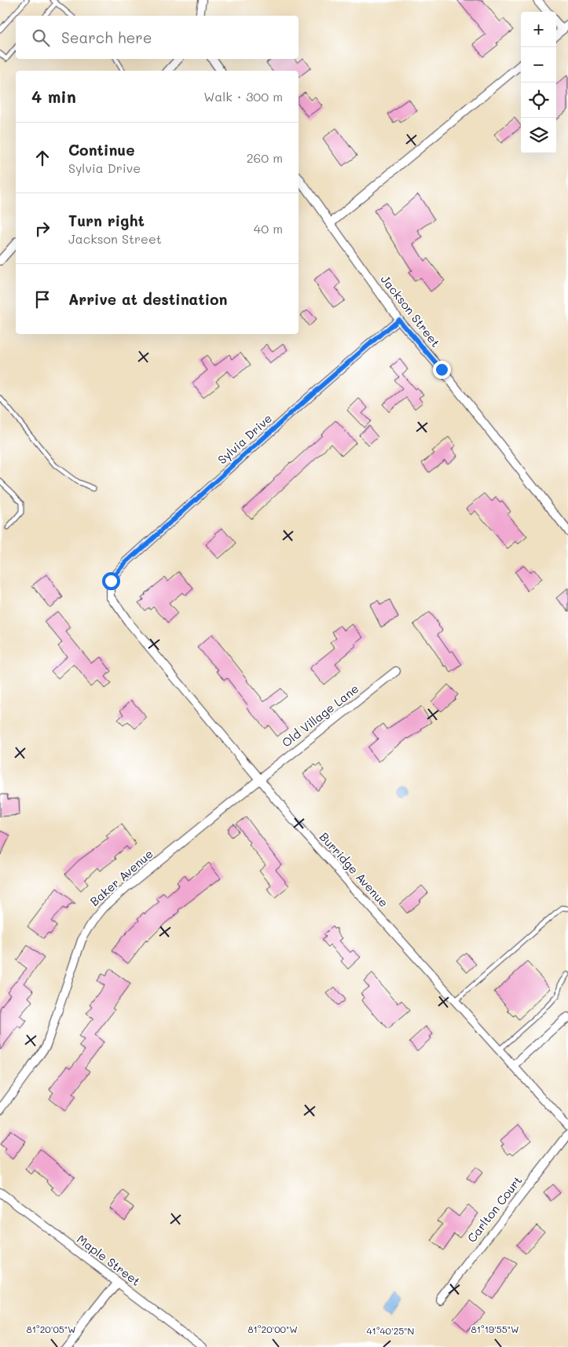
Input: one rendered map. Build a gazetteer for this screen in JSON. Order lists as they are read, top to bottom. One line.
{"streets":{"street":["Jackson Street","Sylvia Drive","Old Village Lane","Burridge Avenue","Baker Avenue","Carlton Court","Maple Street"]},"crossings":[["Jackson Street","Sylvia Drive"],["Sylvia Drive","Burridge Avenue"],["Old Village Lane","Burridge Avenue"],["Old Village Lane","Baker Avenue"],["Burridge Avenue","Baker Avenue"]],"page":{"map_buttons":["+","−"],"search":"Search here","heading":["4 min","Walk · 300 m"],"list":[["Continue","Sylvia Drive","260 m"],["Turn right","Jackson Street","40 m"],"Arrive at destination"]},"coordinates":["81°20'05\"W","81°20'00\"W","81°19'55\"W","41°40'25\"N"]}
